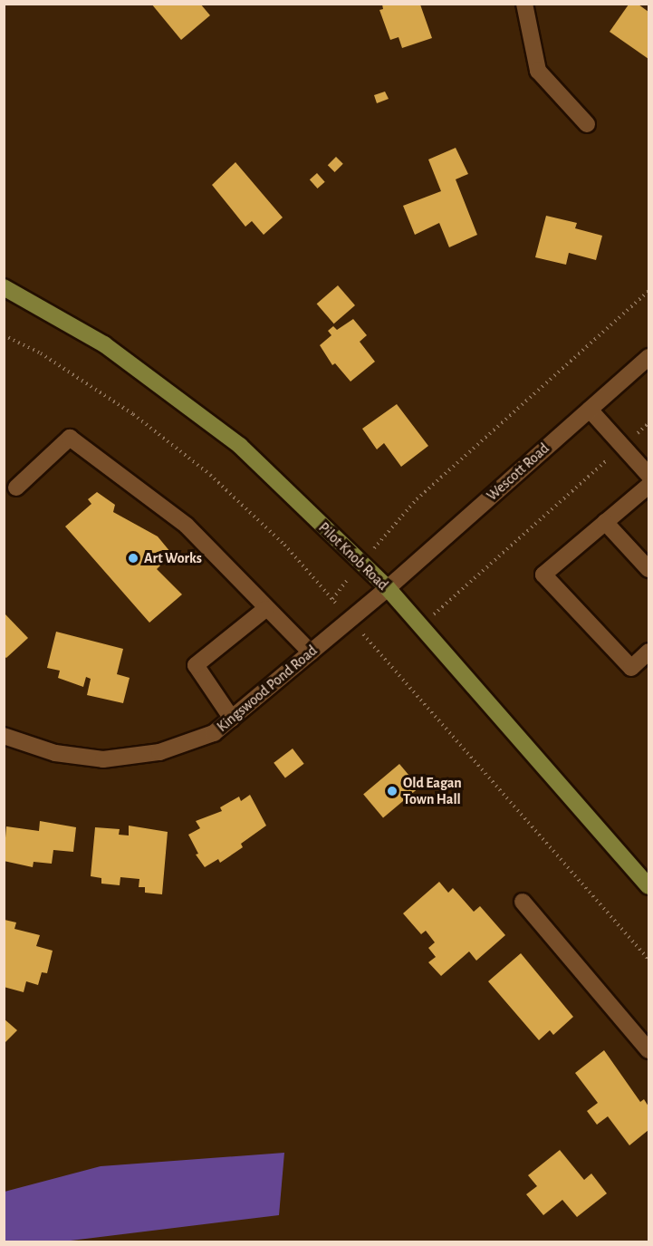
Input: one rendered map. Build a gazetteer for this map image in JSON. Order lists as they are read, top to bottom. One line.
{"streets":{"main road":["Pilot Knob Road"],"street":["Wescott Road","Kingswood Pond Road"]},"crossings":[["Wescott Road","Pilot Knob Road"],["Wescott Road","Kingswood Pond Road"],["Pilot Knob Road","Kingswood Pond Road"]],"places":["Art Works","Old Eagan Town Hall"]}
